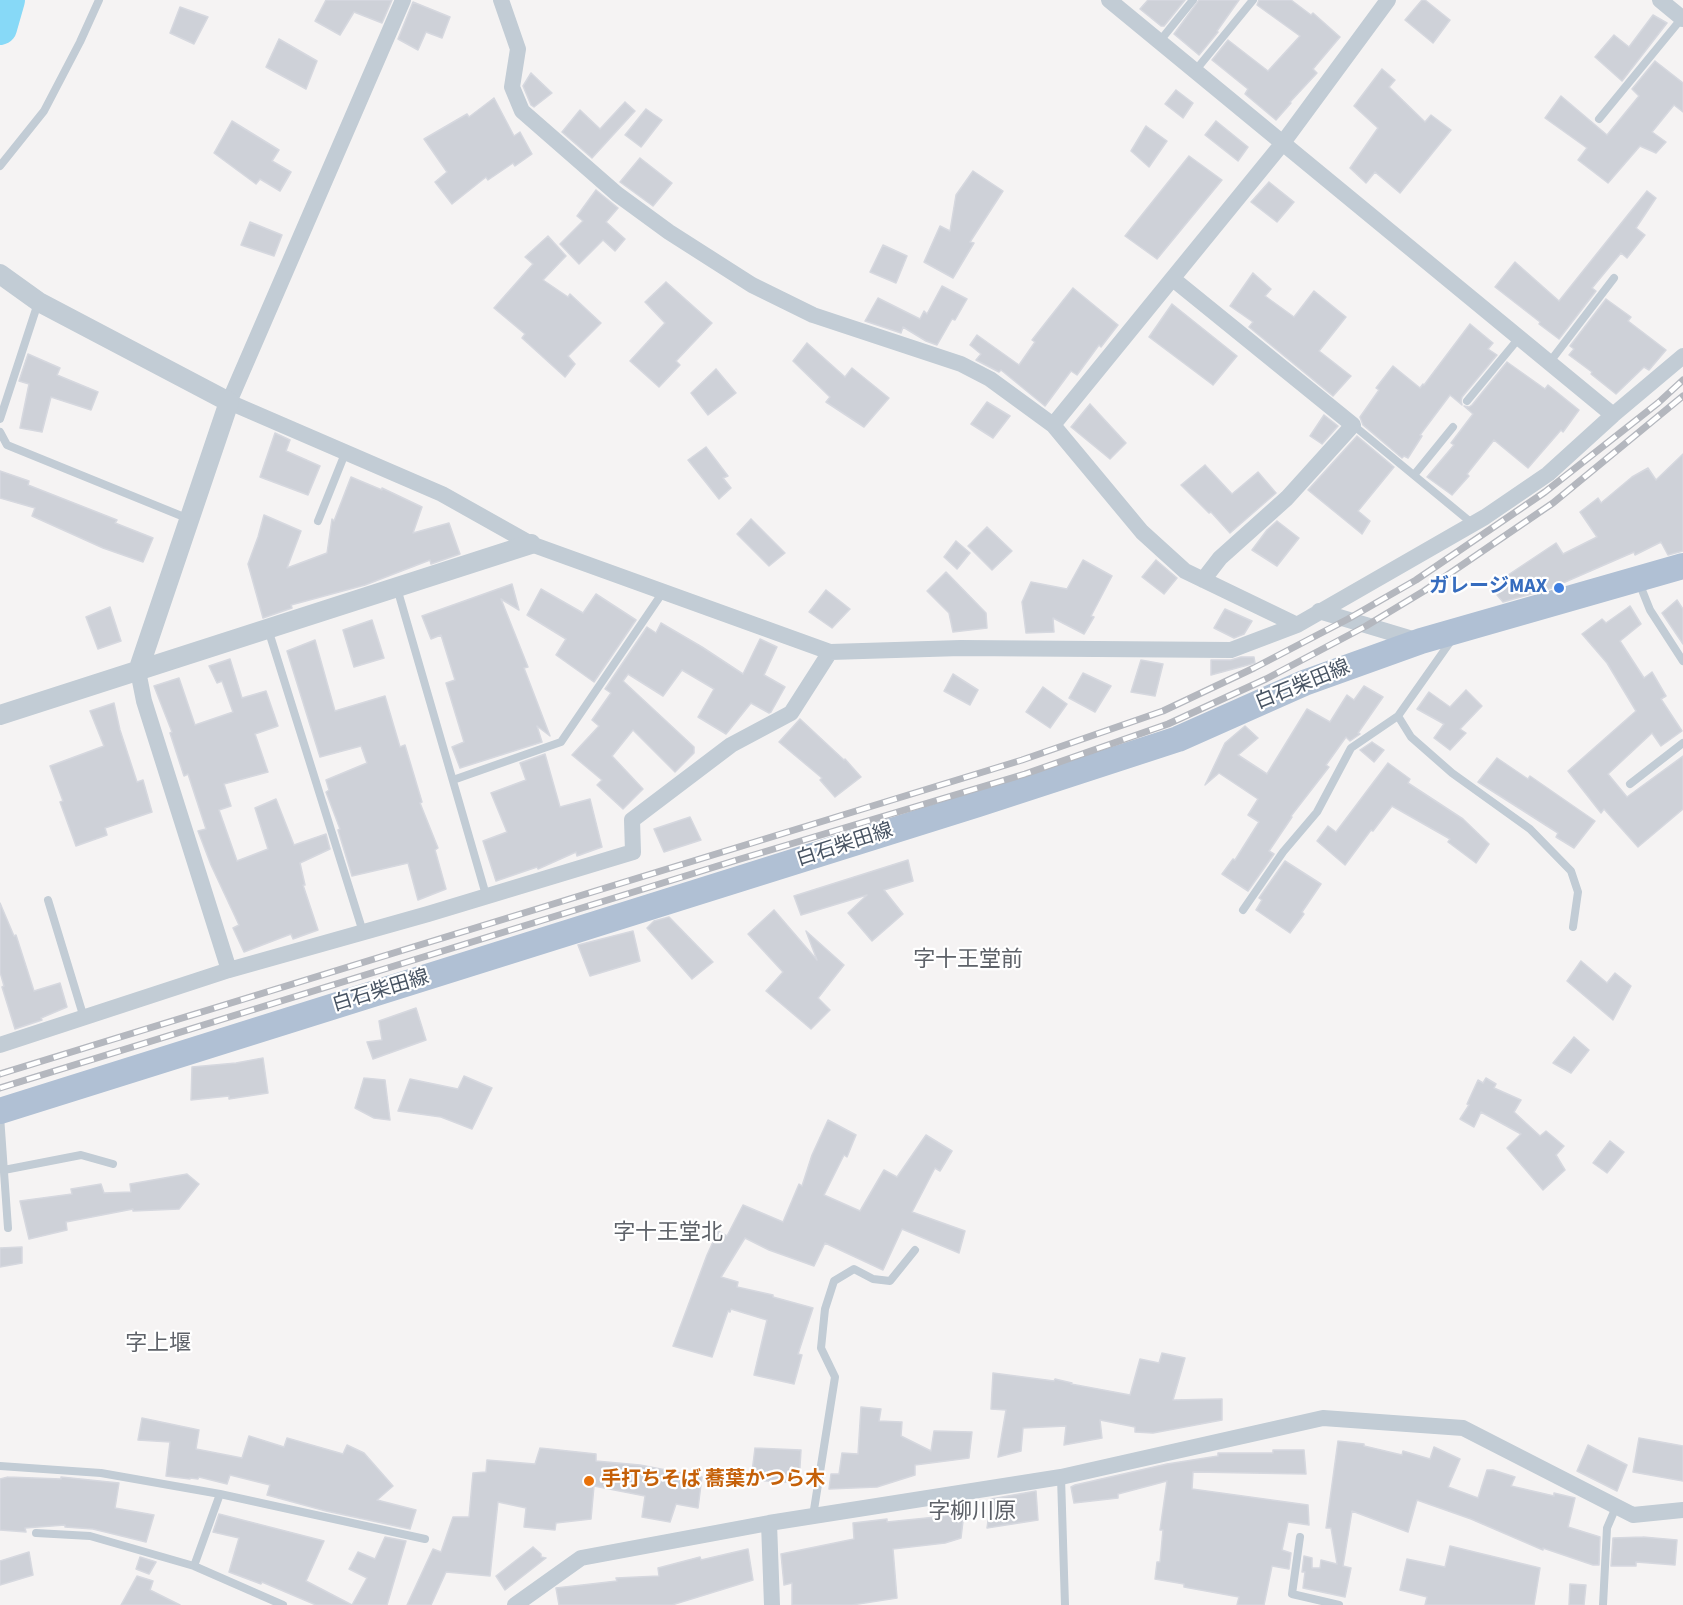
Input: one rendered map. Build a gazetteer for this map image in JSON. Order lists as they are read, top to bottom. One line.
{"streets":{"main road":["白石柴田線"]},"districts":["字十王堂前","字十王堂北","字上堰","字柳川原"],"places":["ガレージMAX","手打ちそば 蕎葉かつら木"]}
